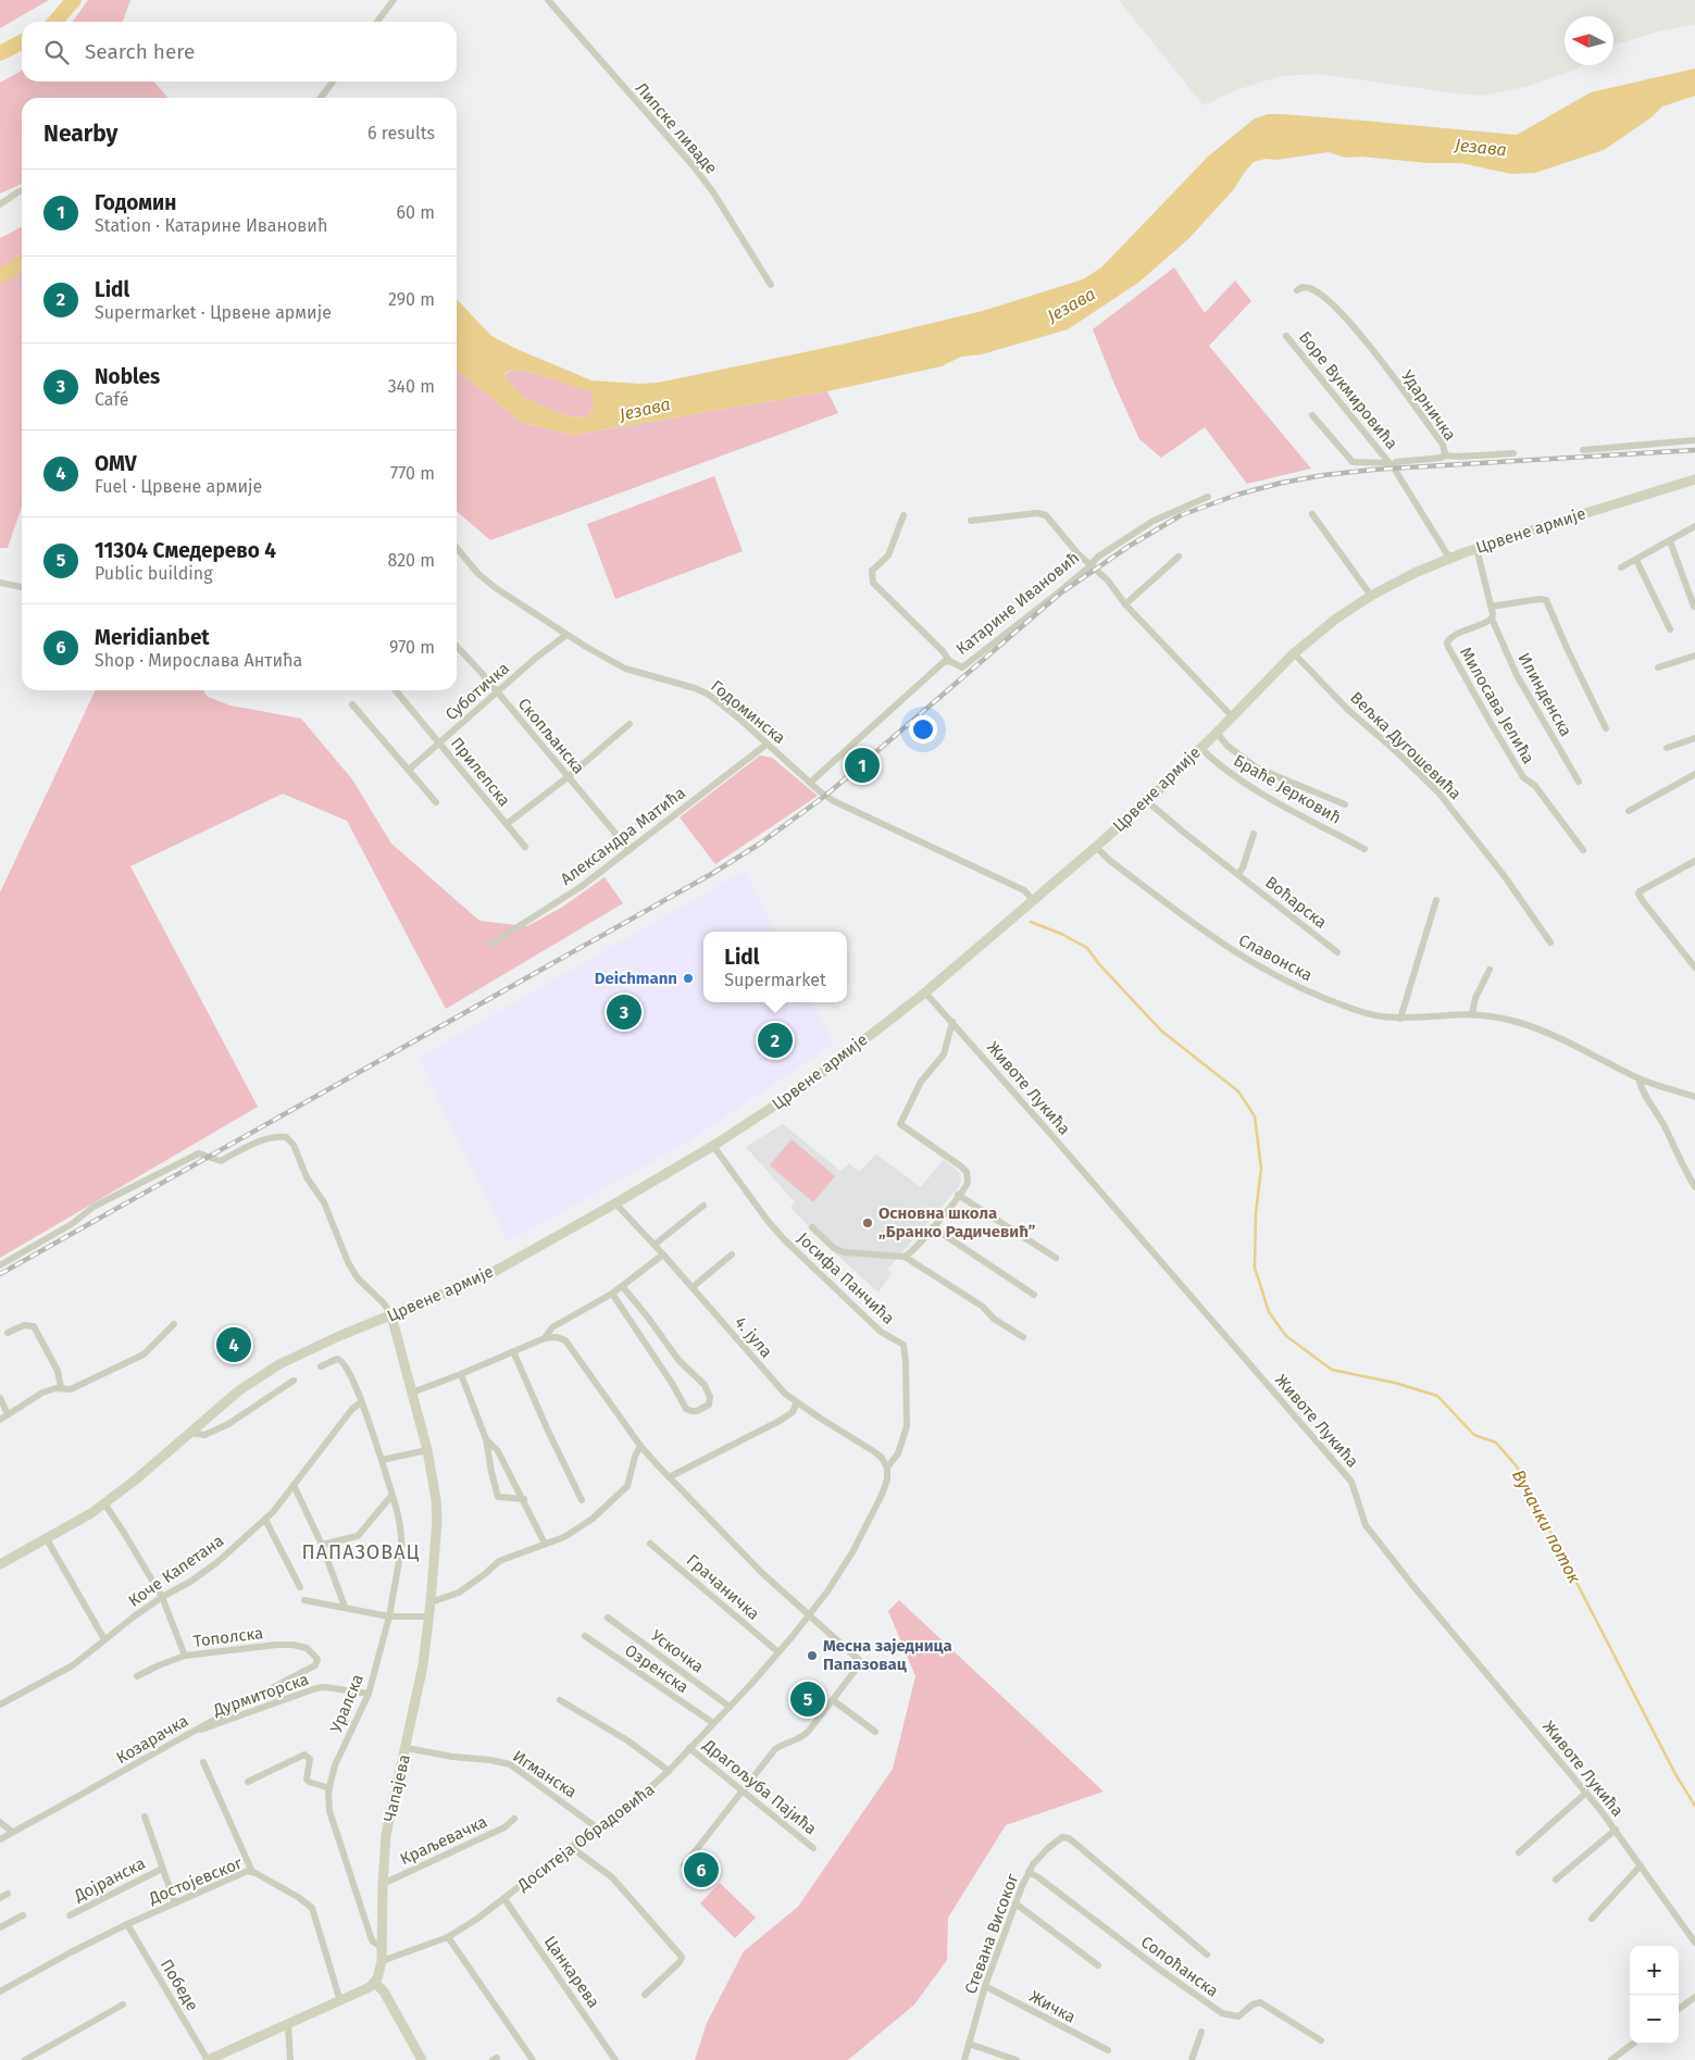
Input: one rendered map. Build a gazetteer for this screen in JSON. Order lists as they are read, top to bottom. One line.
{"streets":{"main road":["Црвене армије","Чапајева"],"street":["Липске ливаде","Боре Вукмировића","Ударничка","Катарине Ивановић","Суботичка","Илинденска","Милосава Јелића","Годоминска","Скопљанска","Вељка Дугошевића","Прилепска","Браће Јерковић","Александра Матића","Воћарска","Славонска","Животе Лукића","Јосифа Панчића","4. јула","Коче Капетана","Грачаничка","Тополска","Ускочка","Озренска","Дурмиторска","Уралска","Козарачка","Игманска","Драгољуба Пајића","Доситеја Обрадовића","Краљевачка","Дојранска","Достојевског","Стевана Високог","Сопоћанска","Цанкарева","Победе","Жичка"]},"crossings":[["Боре Вукмировића","Ударничка"],["Црвене армије","Годоминска"],["Црвене армије","Вељка Дугошевића"],["Црвене армије","Браће Јерковић"],["Црвене армије","Воћарска"],["Црвене армије","Славонска"],["Црвене армије","Животе Лукића"],["Црвене армије","Јосифа Панчића"],["Црвене армије","4. јула"],["Црвене армије","Чапајева"],["Катарине Ивановић","Годоминска"],["Суботичка","Годоминска"],["Суботичка","Скопљанска"],["Суботичка","Прилепска"],["Илинденска","Милосава Јелића"],["Годоминска","Александра Матића"],["Скопљанска","Александра Матића"],["Јосифа Панчића","4. јула"],["Јосифа Панчића","Доситеја Обрадовића"],["Коче Капетана","Уралска"],["Грачаничка","Доситеја Обрадовића"],["Тополска","Козарачка"],["Ускочка","Доситеја Обрадовића"],["Озренска","Доситеја Обрадовића"],["Дурмиторска","Уралска"],["Дурмиторска","Козарачка"],["Уралска","Чапајева"],["Игманска","Чапајева"],["Игманска","Доситеја Обрадовића"],["Драгољуба Пајића","Доситеја Обрадовића"],["Чапајева","Доситеја Обрадовића"],["Чапајева","Краљевачка"],["Доситеја Обрадовића","Цанкарева"],["Достојевског","Победе"],["Стевана Високог","Сопоћанска"],["Стевана Високог","Жичка"]],"districts":["ПАПАЗОВАЦ"],"water":["Језава","Вучачки поток"],"places":["Deichmann","Основна школа „Бранко Радичевић”","Месна заједница Папазовац"],"north":"left","page":{"search":"Search here","heading":["Nearby","6 results"],"list":[{"mark":"1","name":"Годомин","note":"Station · Катарине Ивановић","value":"60 m"},{"mark":"2","name":"Lidl","note":"Supermarket · Црвене армије","value":"290 m"},{"mark":"3","name":"Nobles","note":"Café","value":"340 m"},{"mark":"4","name":"OMV","note":"Fuel · Црвене армије","value":"770 m"},{"mark":"5","name":"11304 Смедерево 4","note":"Public building","value":"820 m"},{"mark":"6","name":"Meridianbet","note":"Shop · Мирослава Антића","value":"970 m"}],"pins":["1","3","2","4","5","6"],"popup":["Lidl","Supermarket"],"map_buttons":["+","−"]}}
